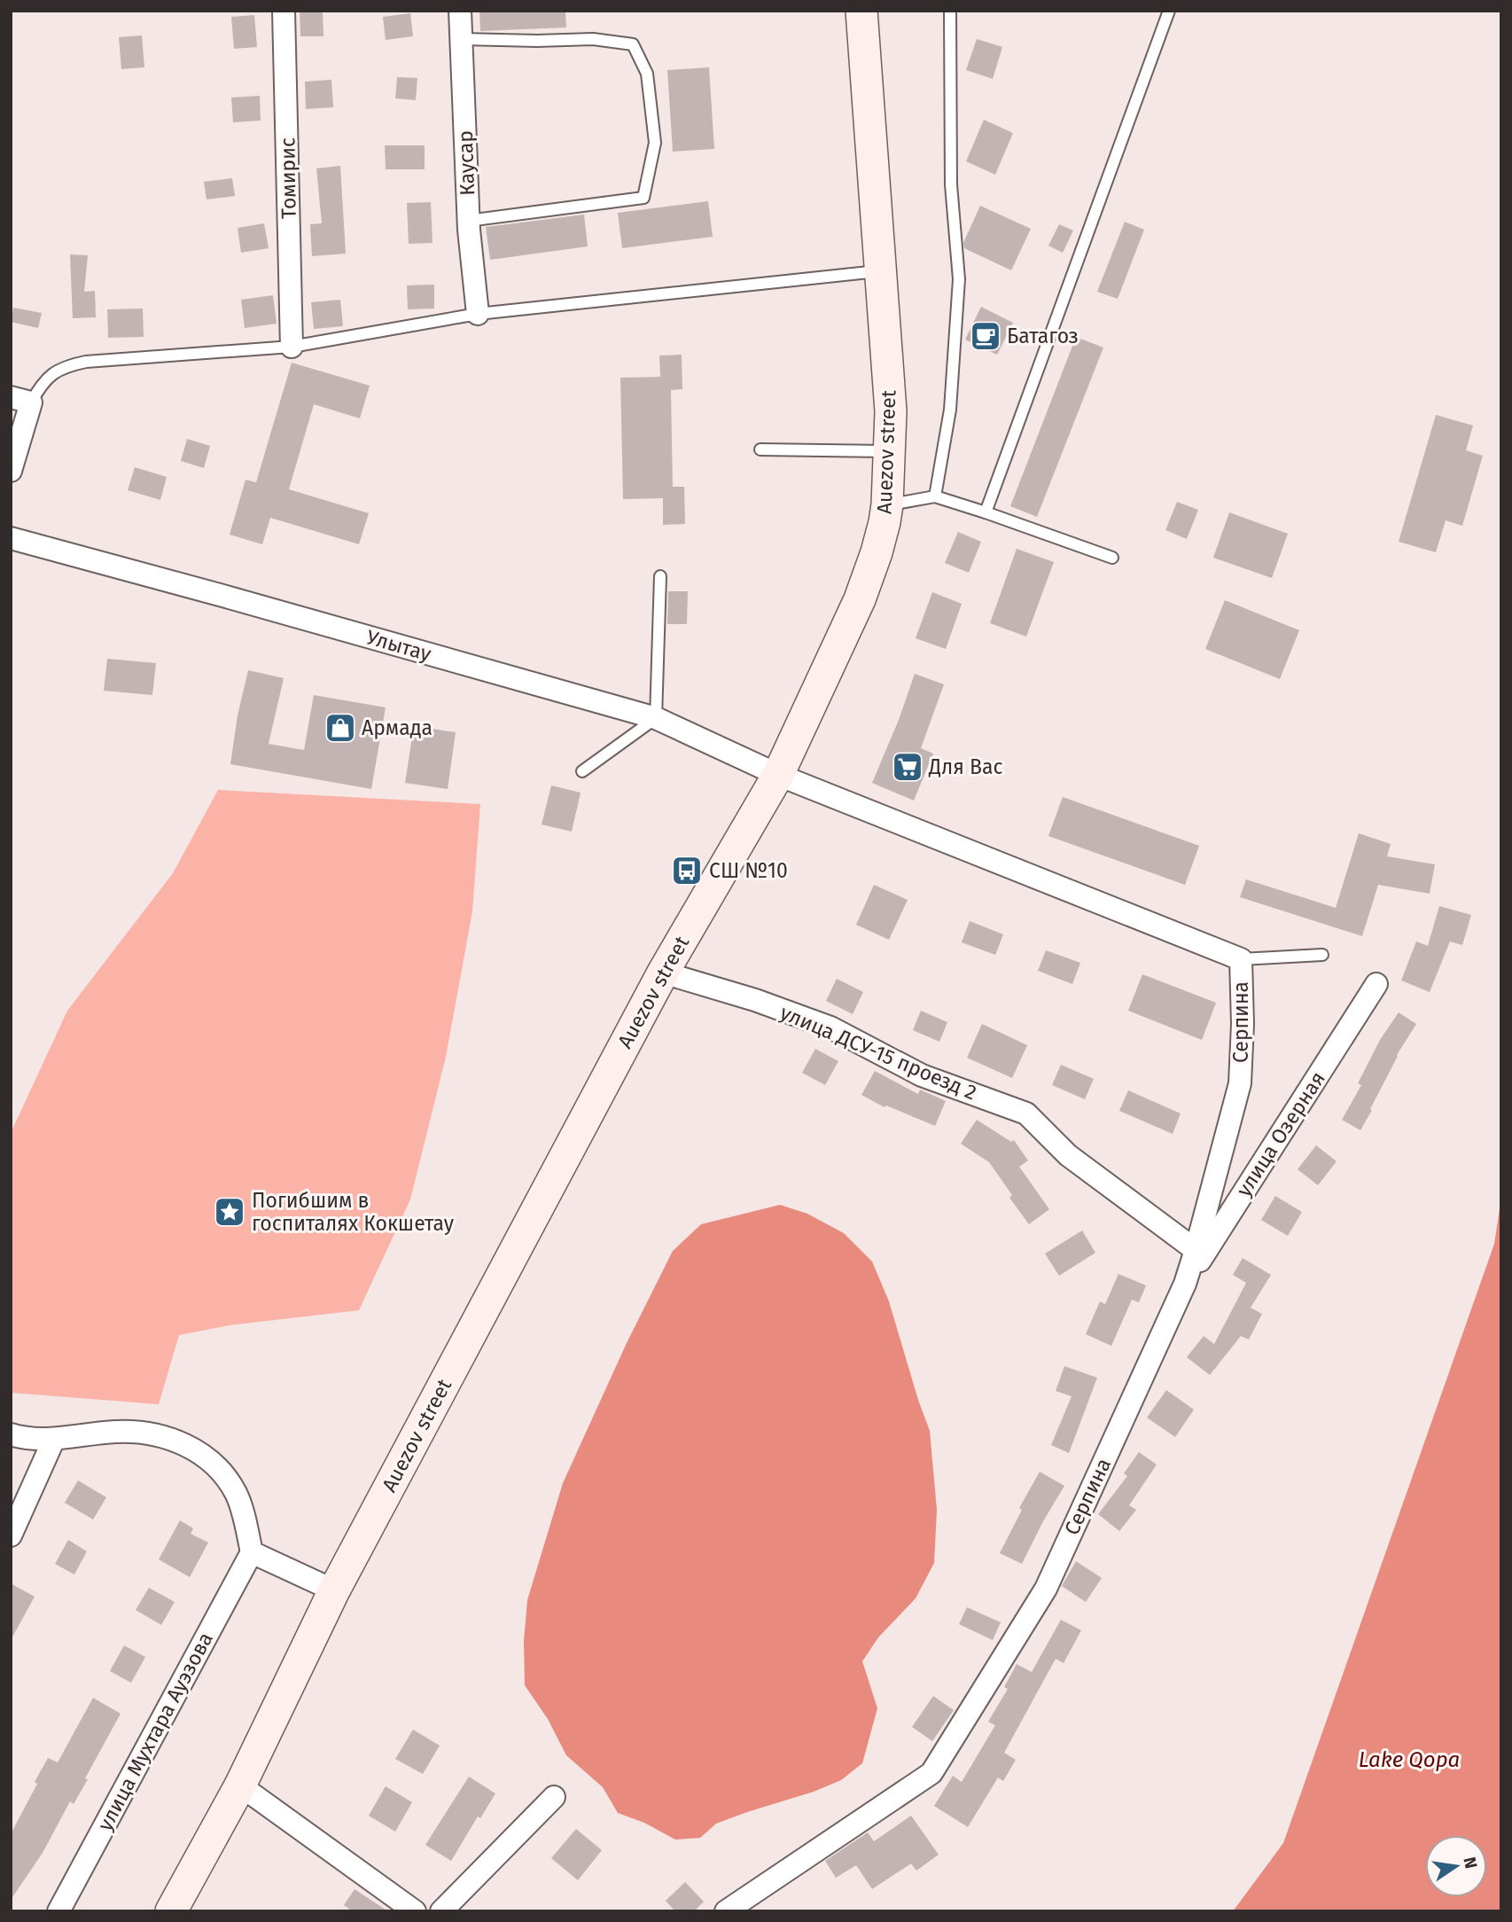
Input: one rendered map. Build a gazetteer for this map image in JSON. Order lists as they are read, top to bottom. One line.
{"streets":{"main road":["Auezov street"],"street":["Каусар","Томирис","Улытау","Серпина","улица ДСУ-15 проезд 2","улица Озерная","улица Мухтара Ауэзова"]},"crossings":[["Auezov street","Улытау"],["Auezov street","улица ДСУ-15 проезд 2"],["Серпина","улица ДСУ-15 проезд 2"],["Серпина","улица Озерная"]],"water":["Lake Qopa"],"places":{"cafe":["Батагоз"],"shop":["Армада"],"supermarket":["Для Вас"],"bus stop":["СШ №10"],"place":["Погибшим в госпиталях Кокшетау"]},"north":"right"}
